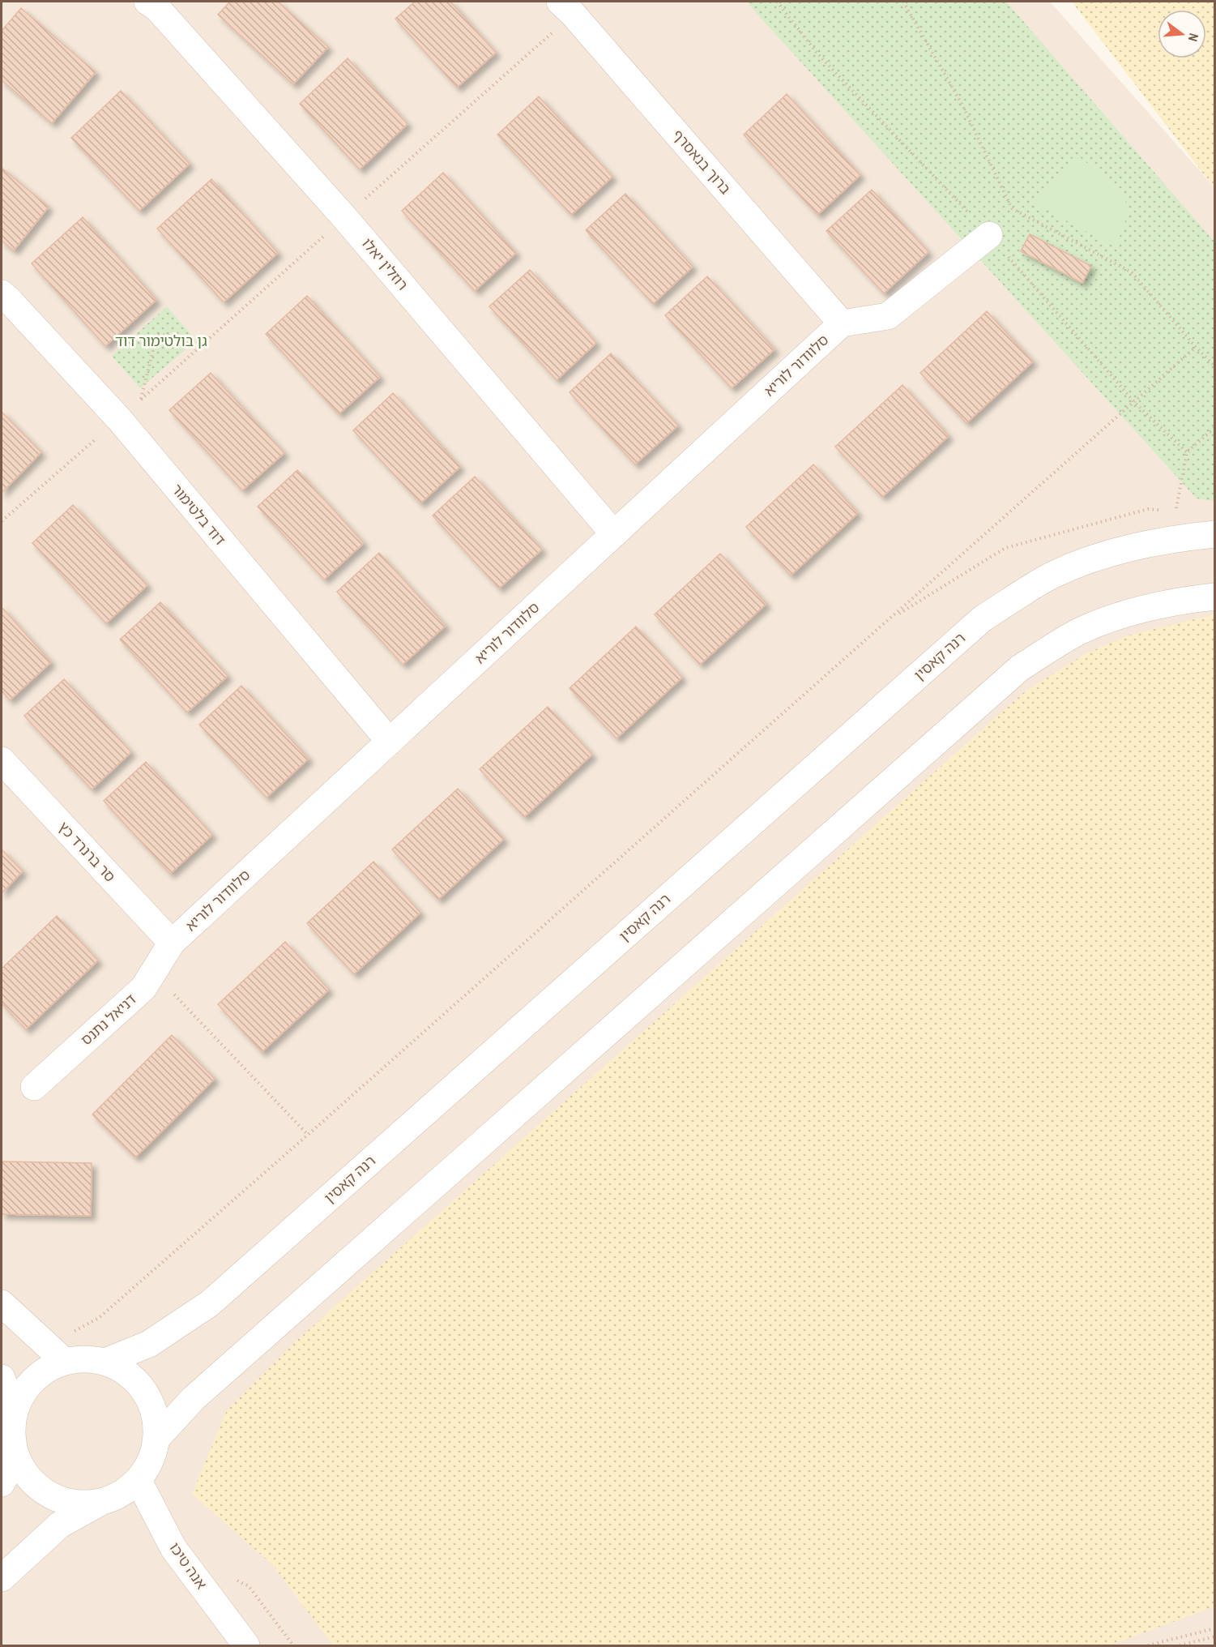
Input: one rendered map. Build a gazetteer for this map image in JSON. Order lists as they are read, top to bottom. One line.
{"streets":{"street":["ברוך בנאסרף","רוזלין יאלו","סלוודור לוריא","דוד בלטימור","רנה קאסין","סר ברנרד כץ","דניאל נתנס","אנה טיכו"]},"crossings":[["ברוך בנאסרף","סלוודור לוריא"],["רוזלין יאלו","סלוודור לוריא"],["סלוודור לוריא","דוד בלטימור"],["סלוודור לוריא","סר ברנרד כץ"],["סלוודור לוריא","דניאל נתנס"],["רנה קאסין","אנה טיכו"],["סר ברנרד כץ","דניאל נתנס"]],"parks":["גן בולטימור דוד"],"north":"right"}
